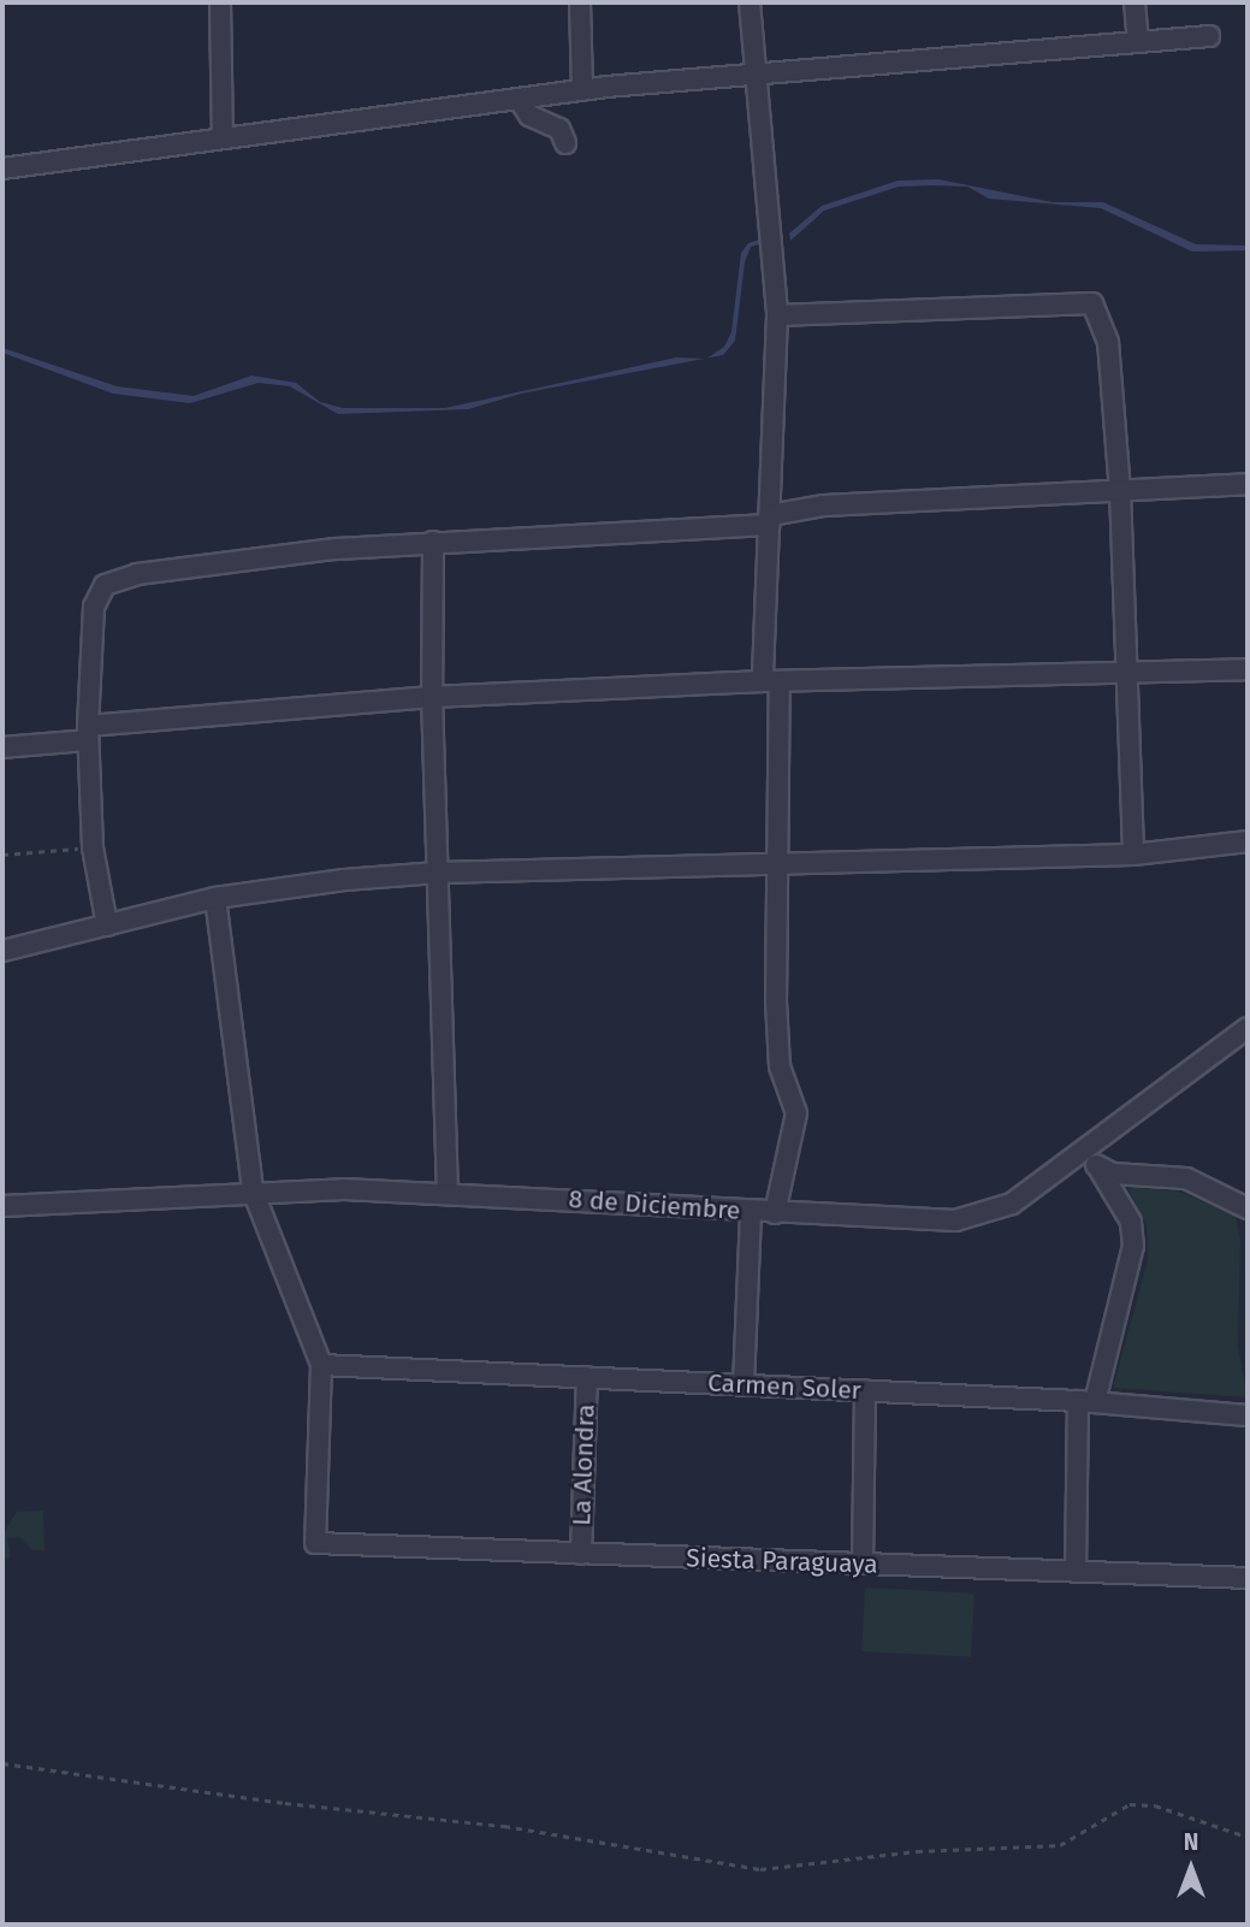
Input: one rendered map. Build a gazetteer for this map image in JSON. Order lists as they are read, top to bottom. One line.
{"streets":{"street":["8 de Diciembre","Carmen Soler","La Alondra","Siesta Paraguaya"]},"crossings":[["Carmen Soler","La Alondra"],["Carmen Soler","Siesta Paraguaya"],["La Alondra","Siesta Paraguaya"]],"north":"top"}
